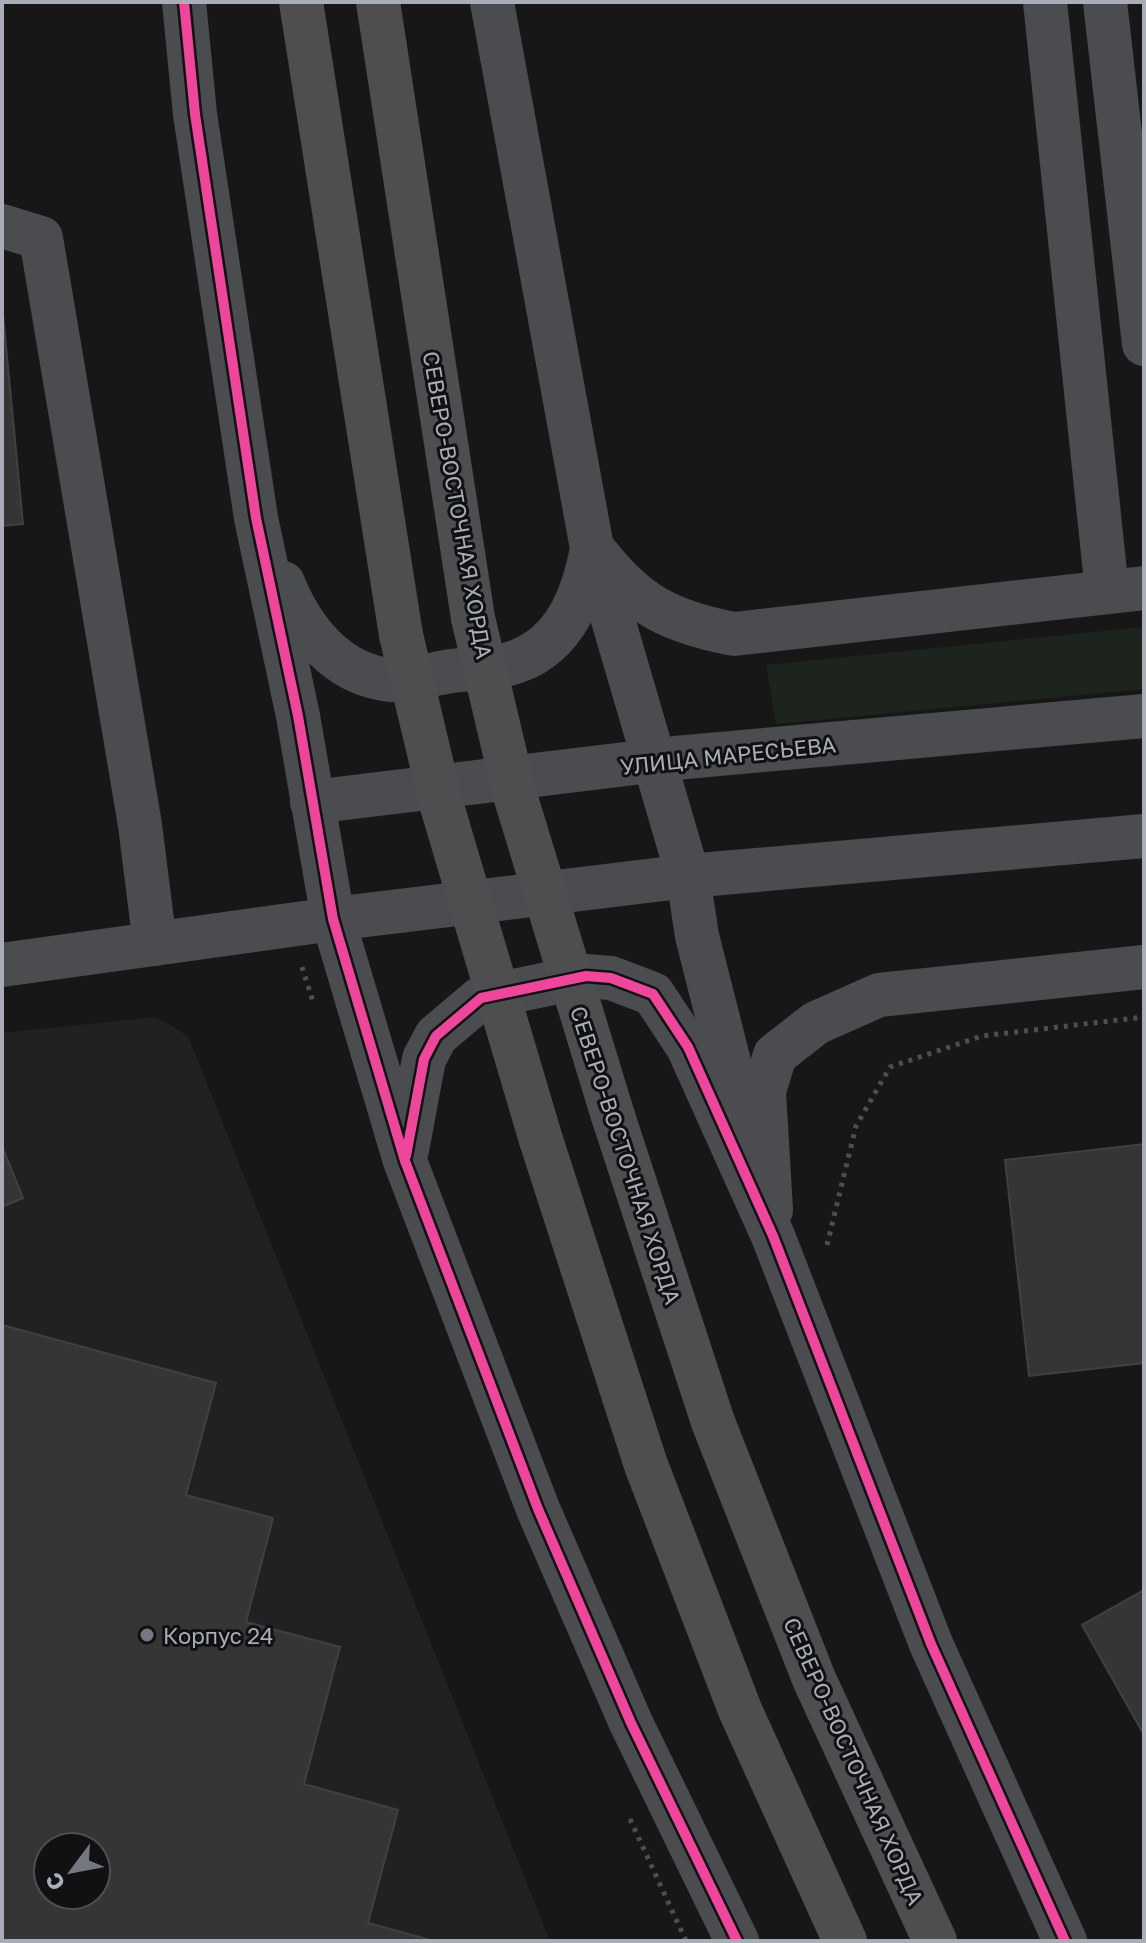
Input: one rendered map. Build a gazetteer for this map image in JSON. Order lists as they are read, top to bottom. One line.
{"streets":{"highway":["СЕВЕРО-ВОСТОЧНАЯ ХОРДА"],"street":["УЛИЦА МАРЕСЬЕВА"]},"places":["Корпус 24"],"north":"bottom left"}
